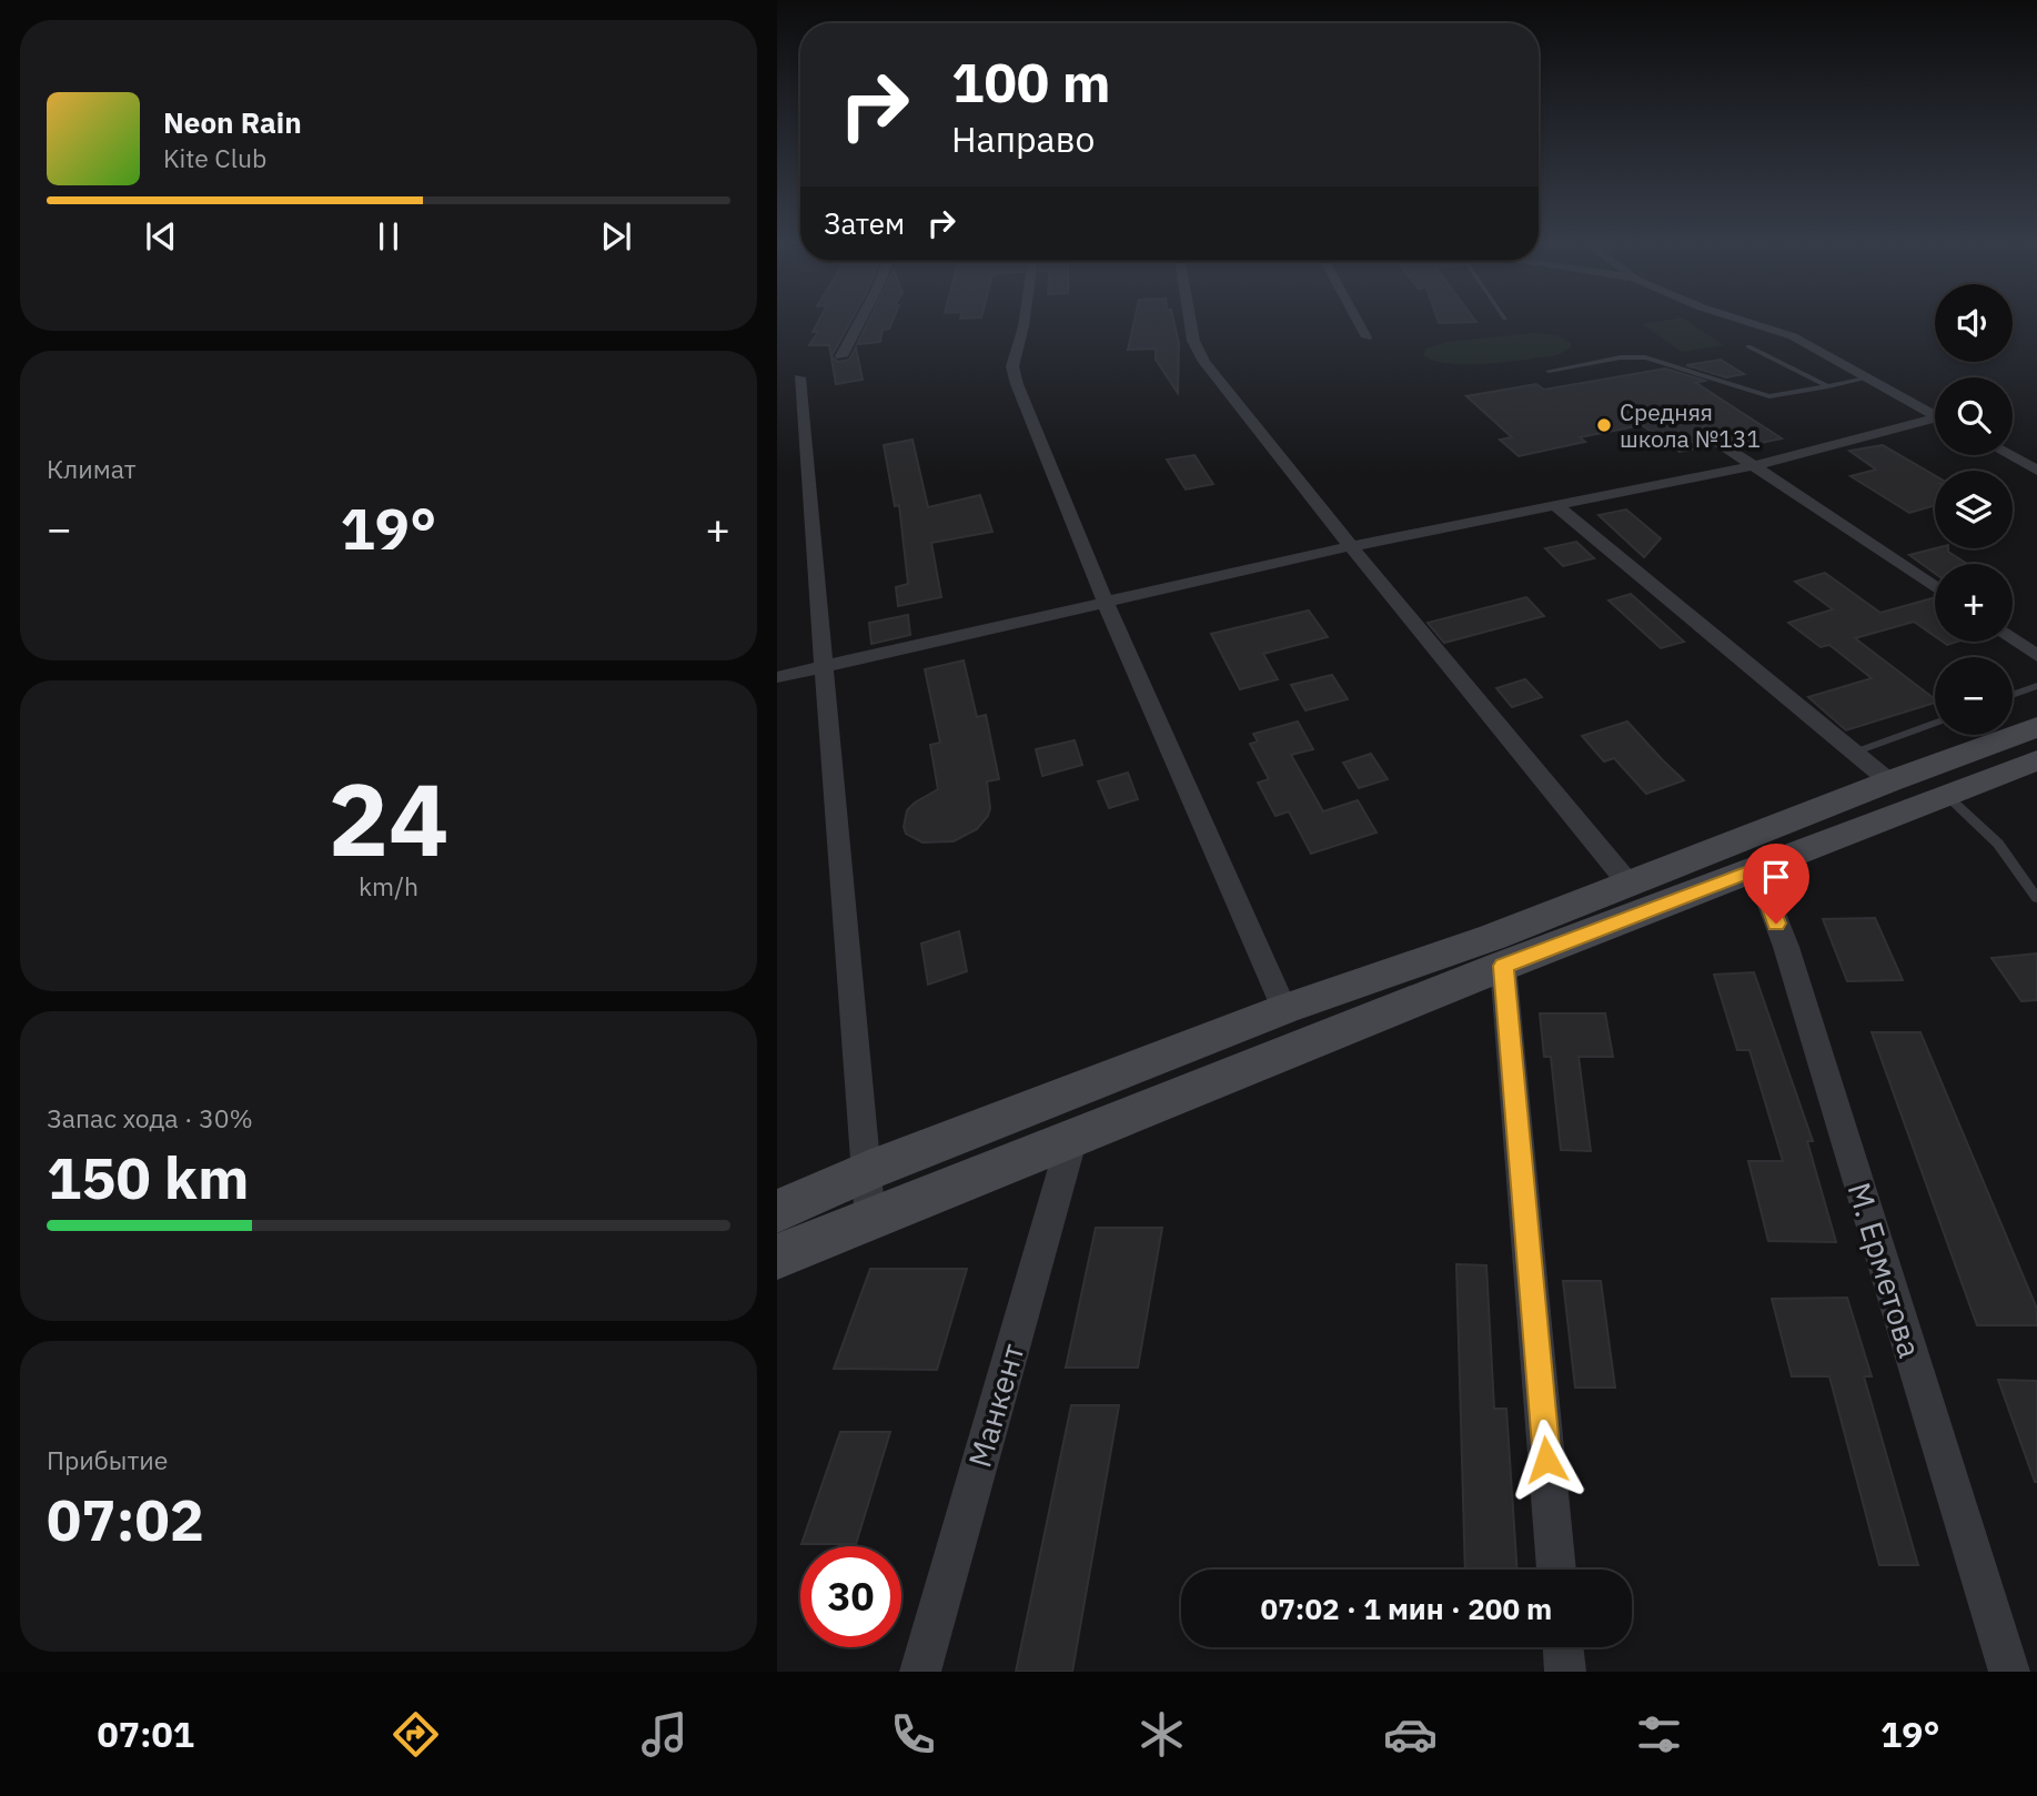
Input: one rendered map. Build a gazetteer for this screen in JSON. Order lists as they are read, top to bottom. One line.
{"streets":{"street":["М. Ерметова","Манкент"]},"places":["Средняя школа №131"],"page":{"turn":["100 m","Направо"],"song":["Neon Rain","Kite Club"],"then":"Затем","map_buttons":["+","−"],"tile":["Климат",["24","km/h"],["Запас хода · 30%","150 km"],["Прибытие","07:02"]],"heat":["−","19°","+"],"limit":"30","trip":"07:02 · 1 мин · 200 m","tabs":["07:01","19°"]}}
